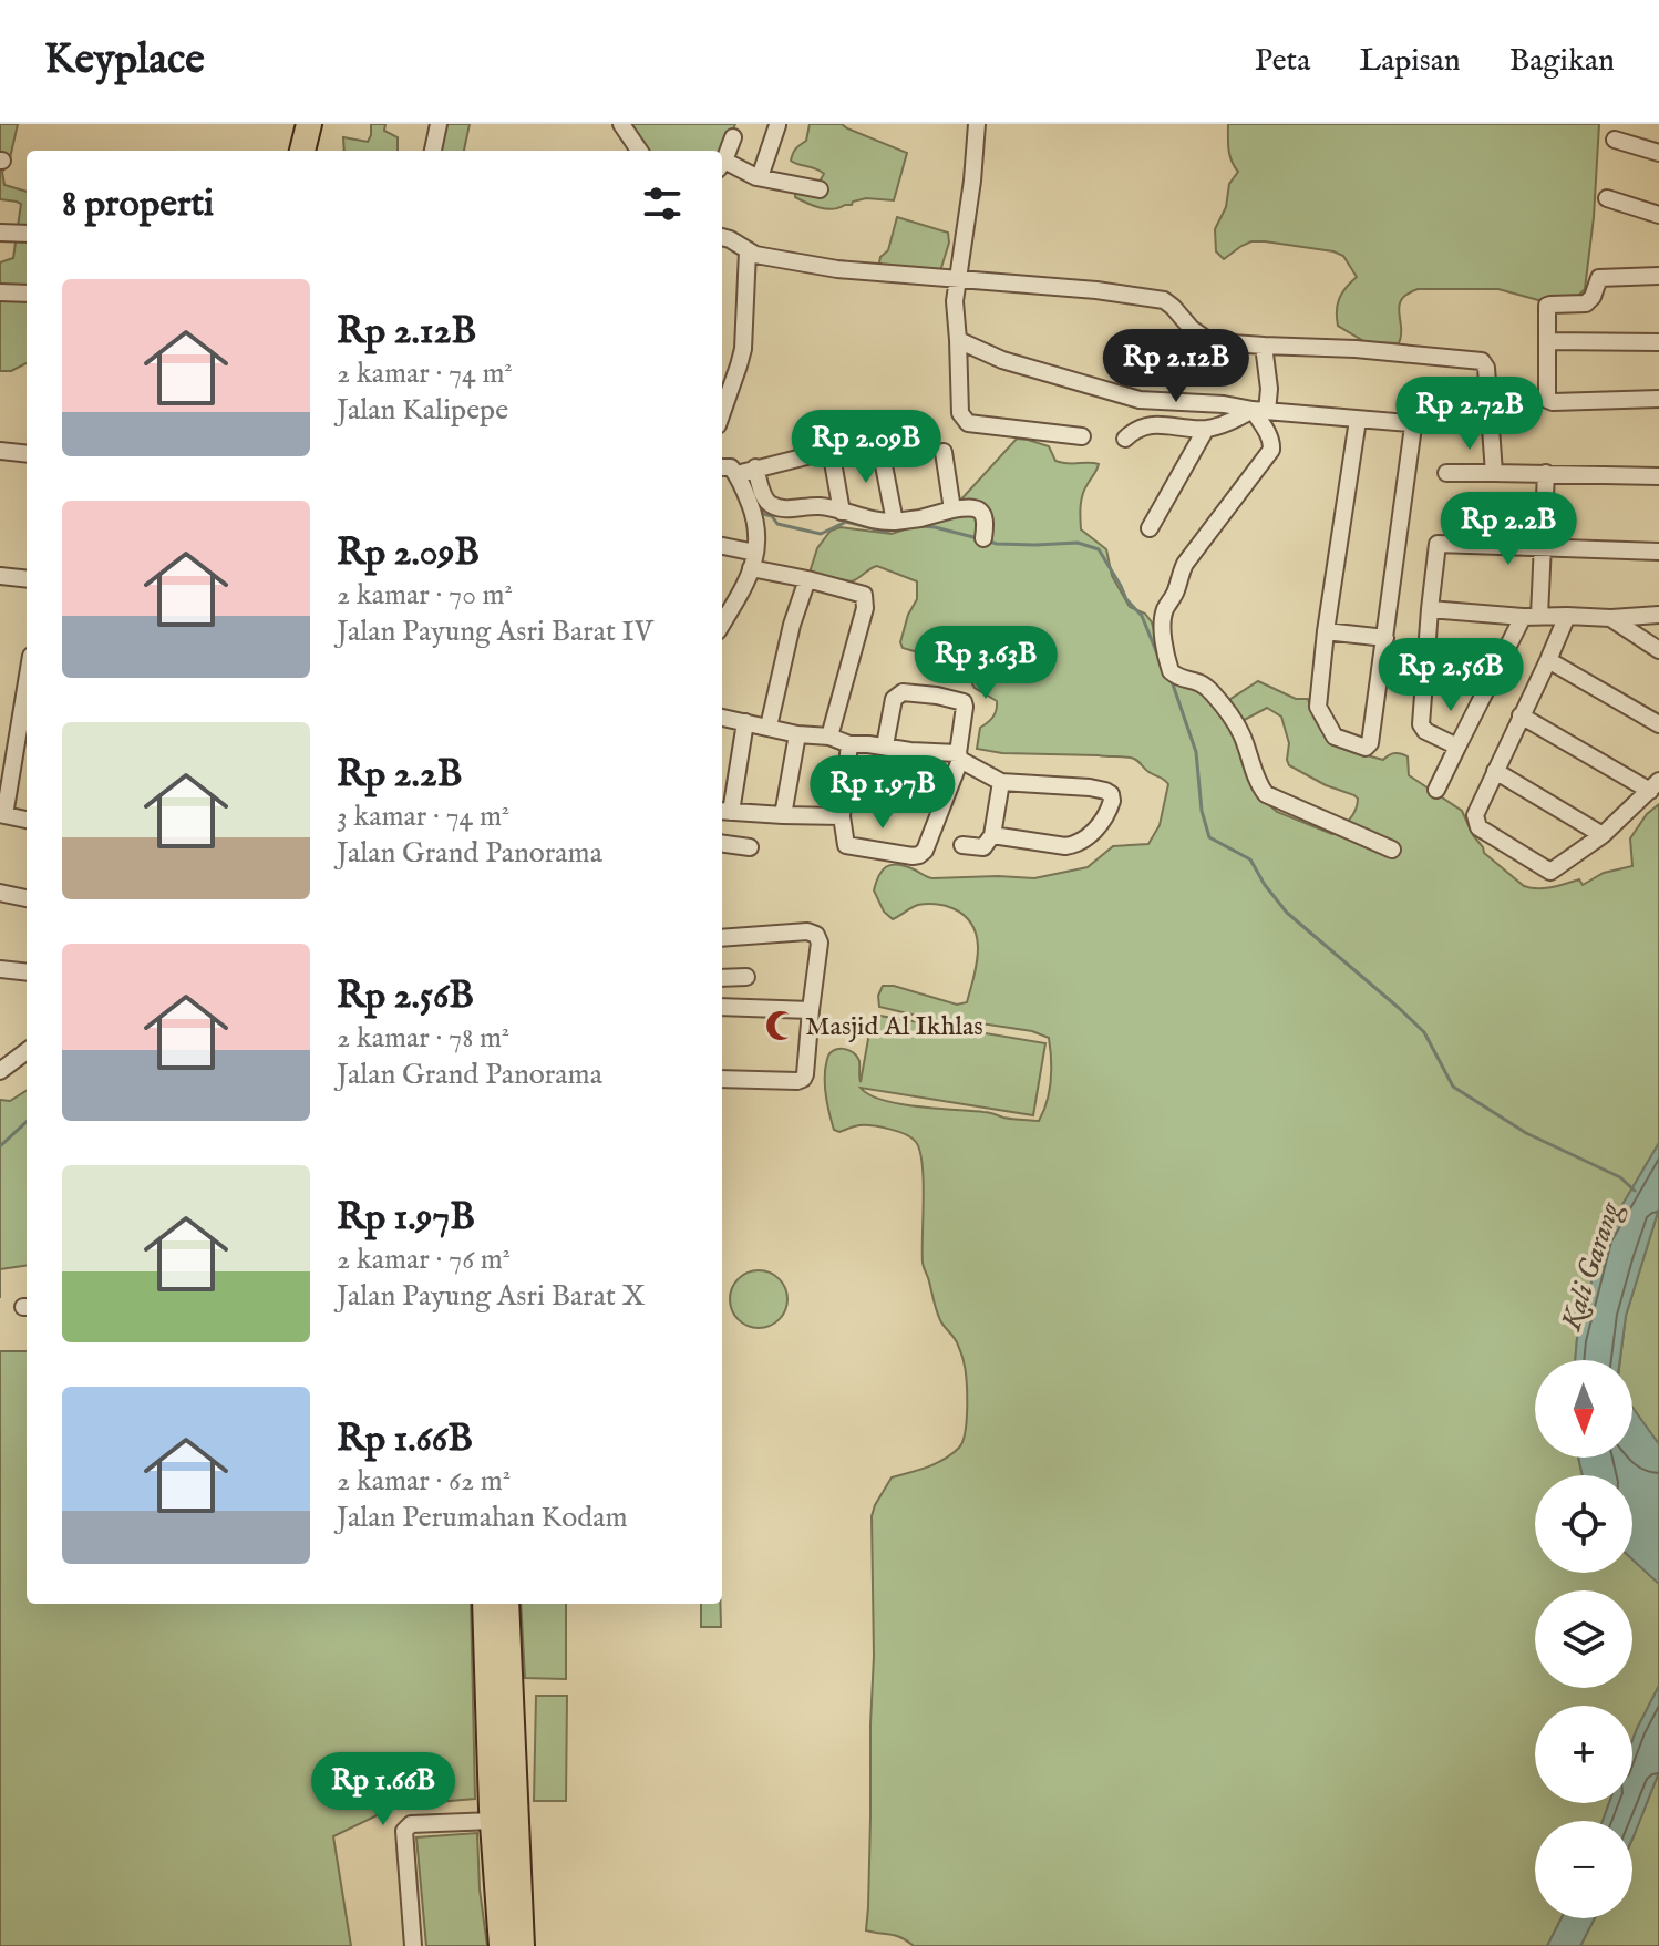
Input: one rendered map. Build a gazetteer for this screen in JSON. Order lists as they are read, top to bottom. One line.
{"water":["Kali Garang"],"places":{"mosque":["Masjid Al Ikhlas"]},"north":"bottom","page":{"header":"Keyplace","nav":["Peta","Lapisan","Bagikan"],"heading":"8 properti","list":[{"name":"Rp 2.12B","note":"2 kamar · 74 m² · Jalan Kalipepe"},{"name":"Rp 2.09B","note":"2 kamar · 70 m² · Jalan Payung Asri Barat IV"},{"name":"Rp 2.2B","note":"3 kamar · 74 m² · Jalan Grand Panorama"},{"name":"Rp 2.56B","note":"2 kamar · 78 m² · Jalan Grand Panorama"},{"name":"Rp 1.97B","note":"2 kamar · 76 m² · Jalan Payung Asri Barat X"},{"name":"Rp 1.66B","note":"2 kamar · 62 m² · Jalan Perumahan Kodam"}],"price":["Rp 2.12B","Rp 2.72B","Rp 2.09B","Rp 2.2B","Rp 3.63B","Rp 2.56B","Rp 1.97B","Rp 1.66B"],"map_buttons":["+","−"]}}
